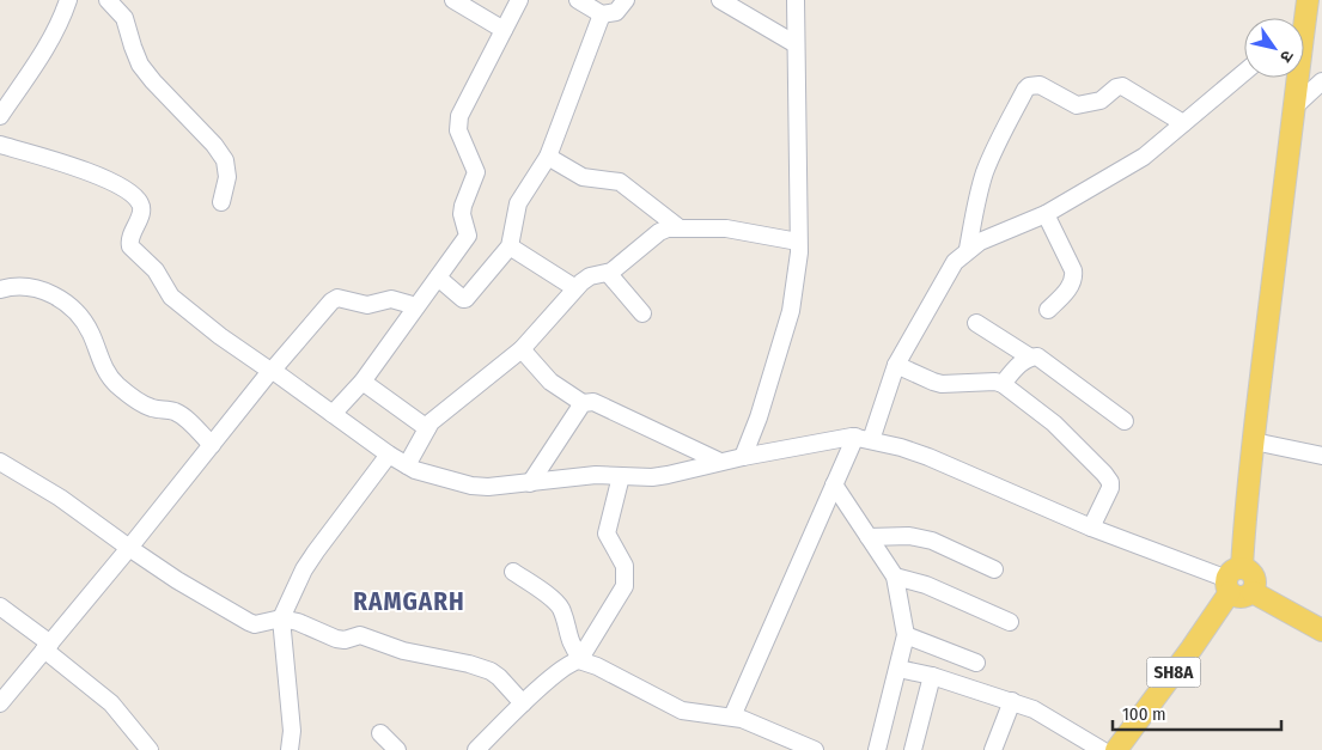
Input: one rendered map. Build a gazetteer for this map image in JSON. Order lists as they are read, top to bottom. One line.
{"streets":{"main road":["SH8A"]},"districts":["RAMGARH"],"scale_bar":"100 m","north":"bottom right"}
